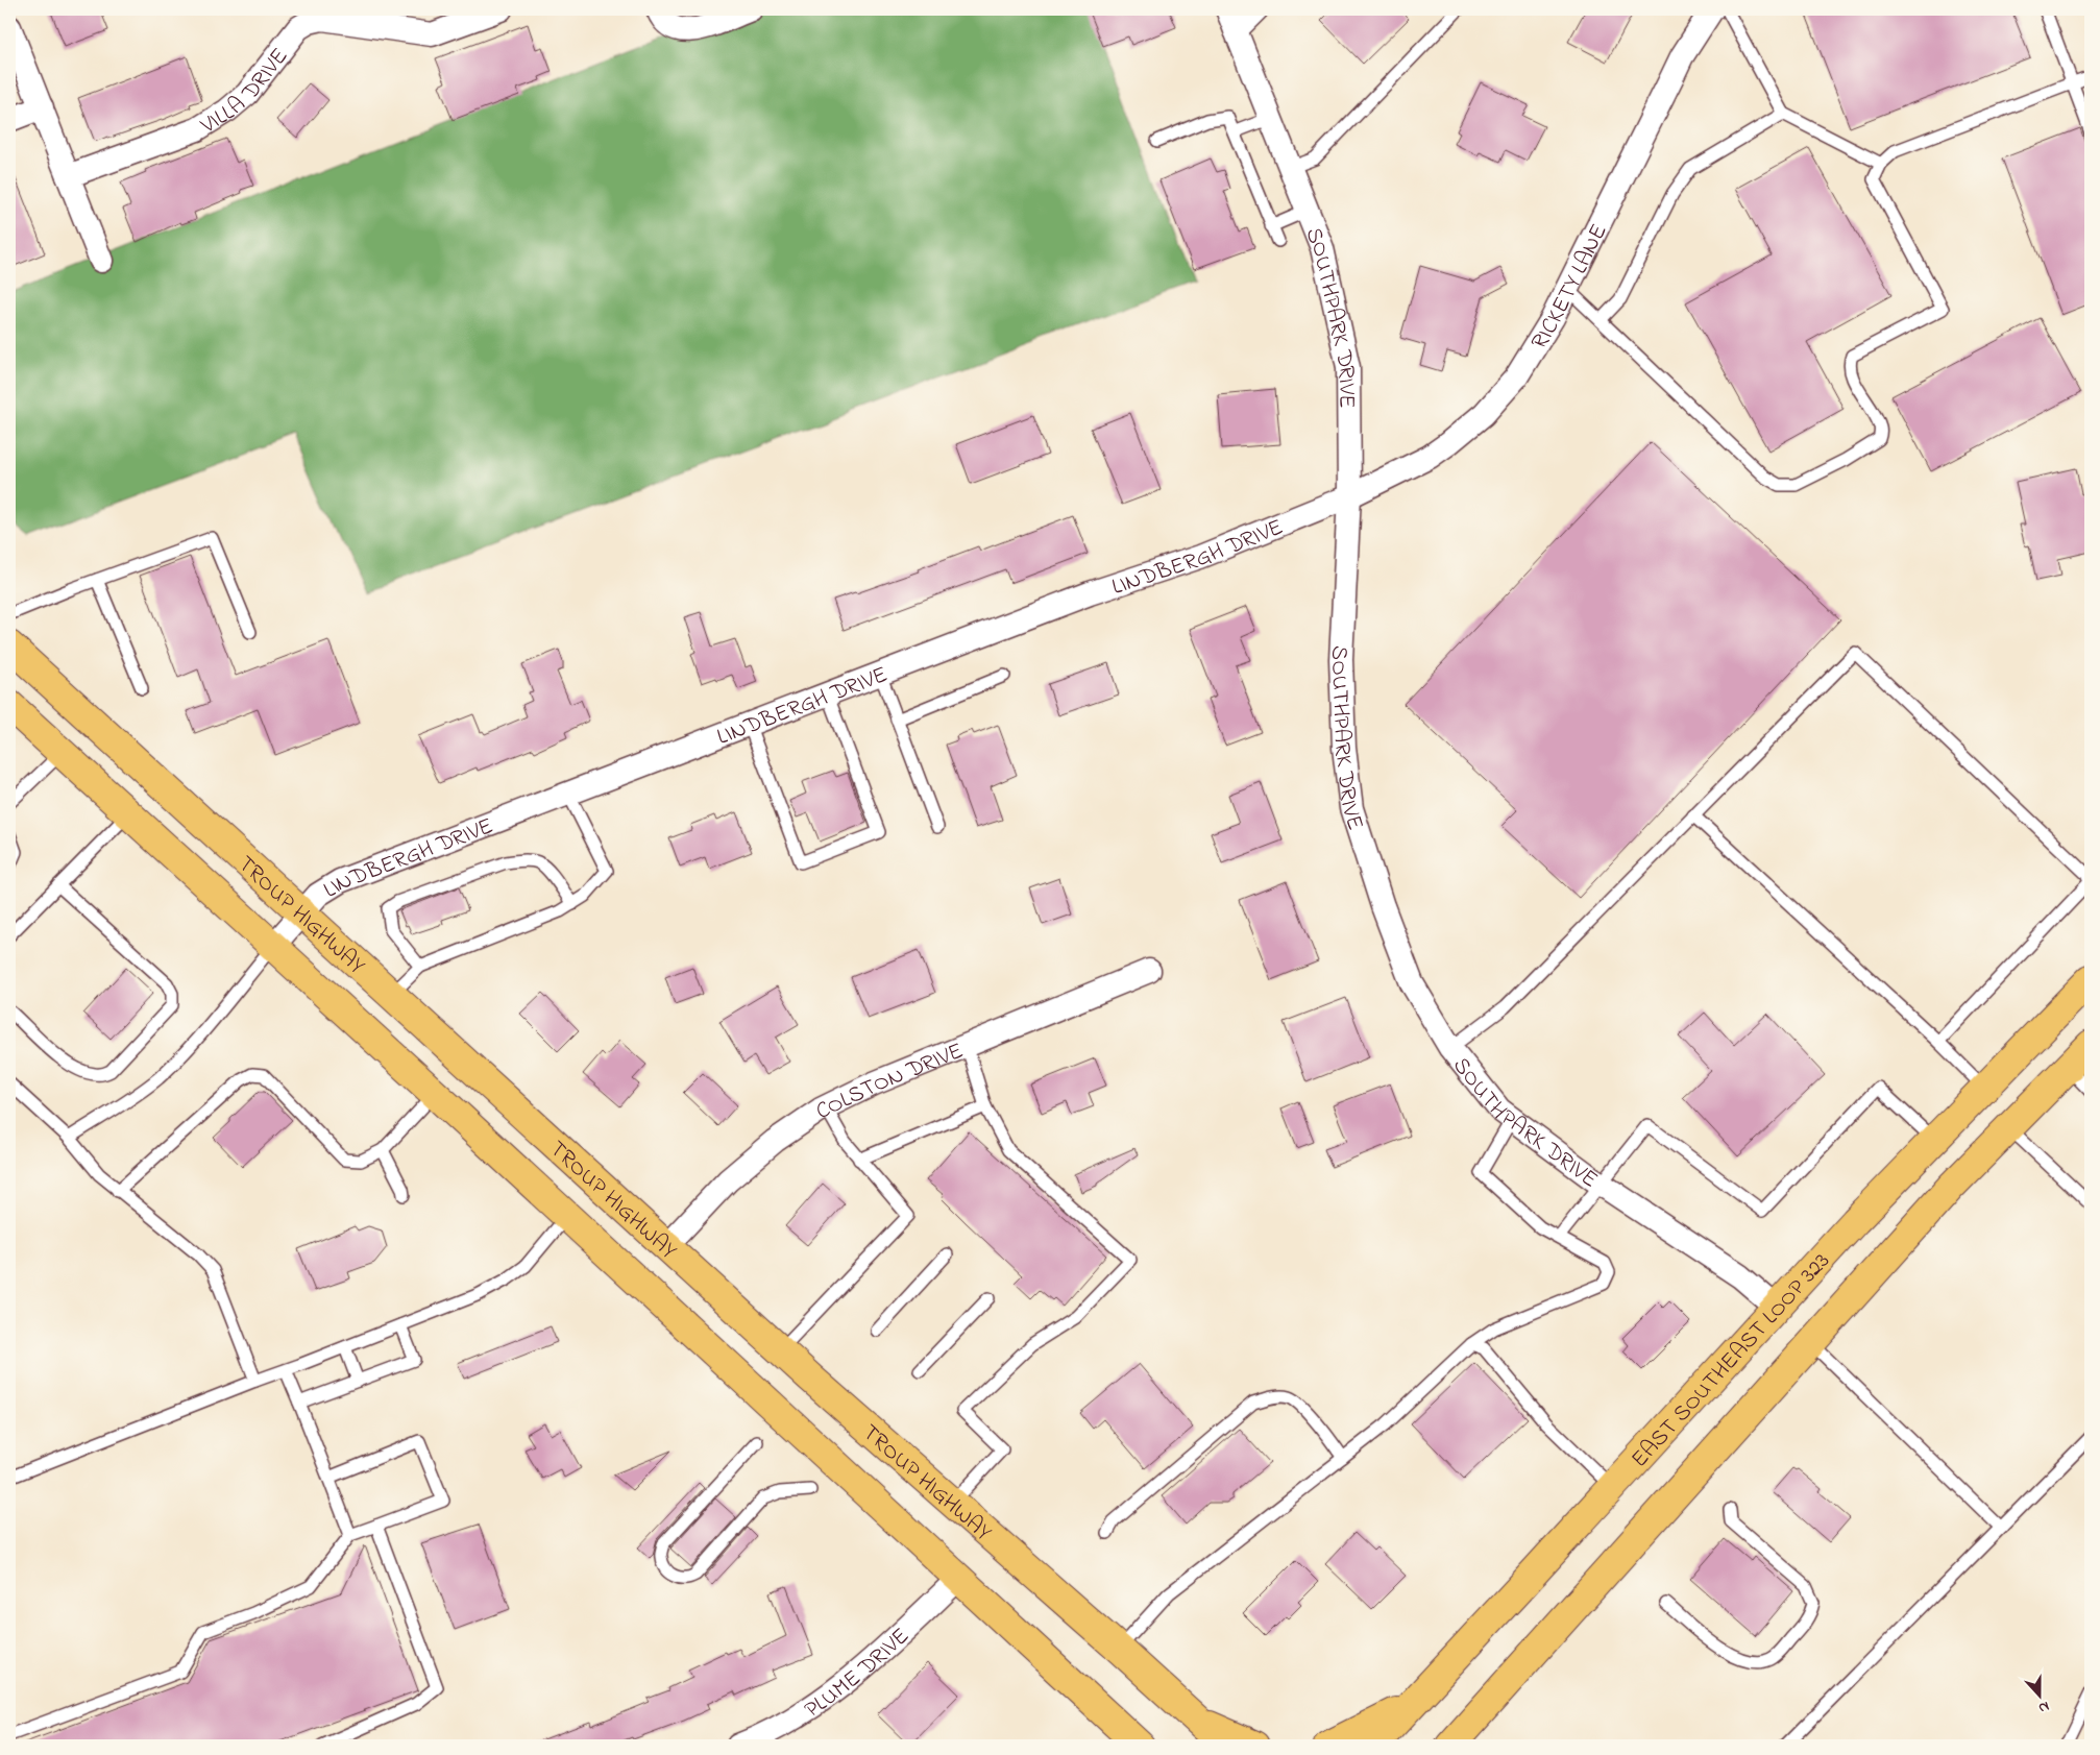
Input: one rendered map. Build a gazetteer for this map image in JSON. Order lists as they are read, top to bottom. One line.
{"streets":{"highway":["TROUP HIGHWAY","EAST SOUTHEAST LOOP 323"],"street":["VILLA DRIVE","RICKETY LANE","SOUTHPARK DRIVE","LINDBERGH DRIVE","COLSTON DRIVE","PLUME DRIVE"]},"crossings":[["RICKETY LANE","SOUTHPARK DRIVE"],["RICKETY LANE","LINDBERGH DRIVE"],["SOUTHPARK DRIVE","LINDBERGH DRIVE"],["SOUTHPARK DRIVE","EAST SOUTHEAST LOOP 323"],["LINDBERGH DRIVE","TROUP HIGHWAY"],["TROUP HIGHWAY","COLSTON DRIVE"],["TROUP HIGHWAY","PLUME DRIVE"]],"north":"bottom"}
